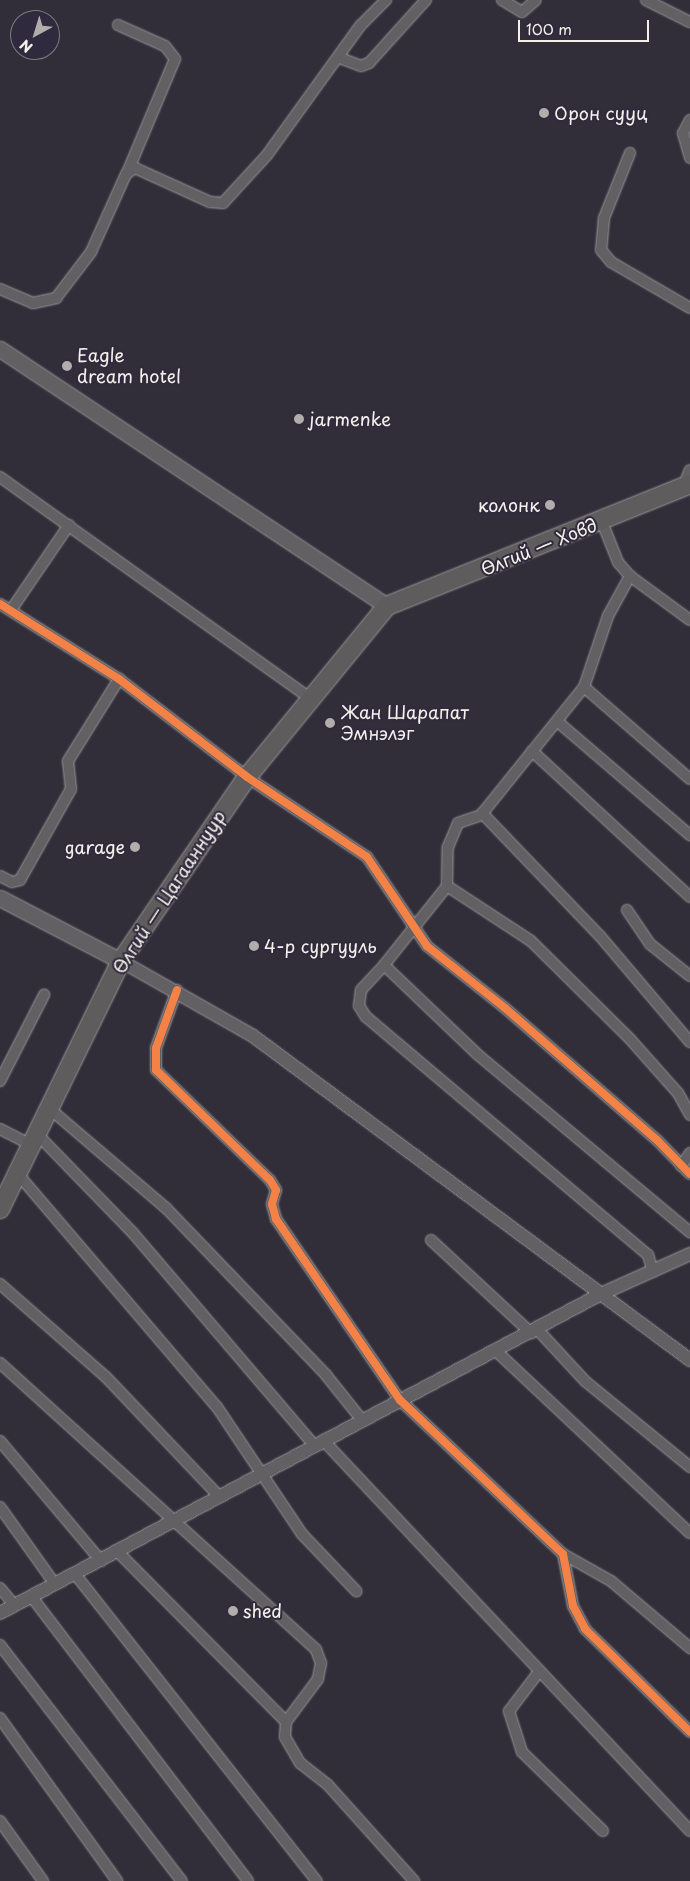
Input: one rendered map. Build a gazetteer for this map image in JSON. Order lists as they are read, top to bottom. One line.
{"streets":{"highway":["Өлгий — Ховд","Өлгий — Цагааннуур"]},"crossings":[["Өлгий — Ховд","Өлгий — Цагааннуур"]],"places":["Орон сууц","Eagle dream hotel","jarmenke","колонк","Жан Шарапат Эмнэлэг","garage","4-р сургууль","shed"],"scale_bar":"100 m","north":"bottom left"}
